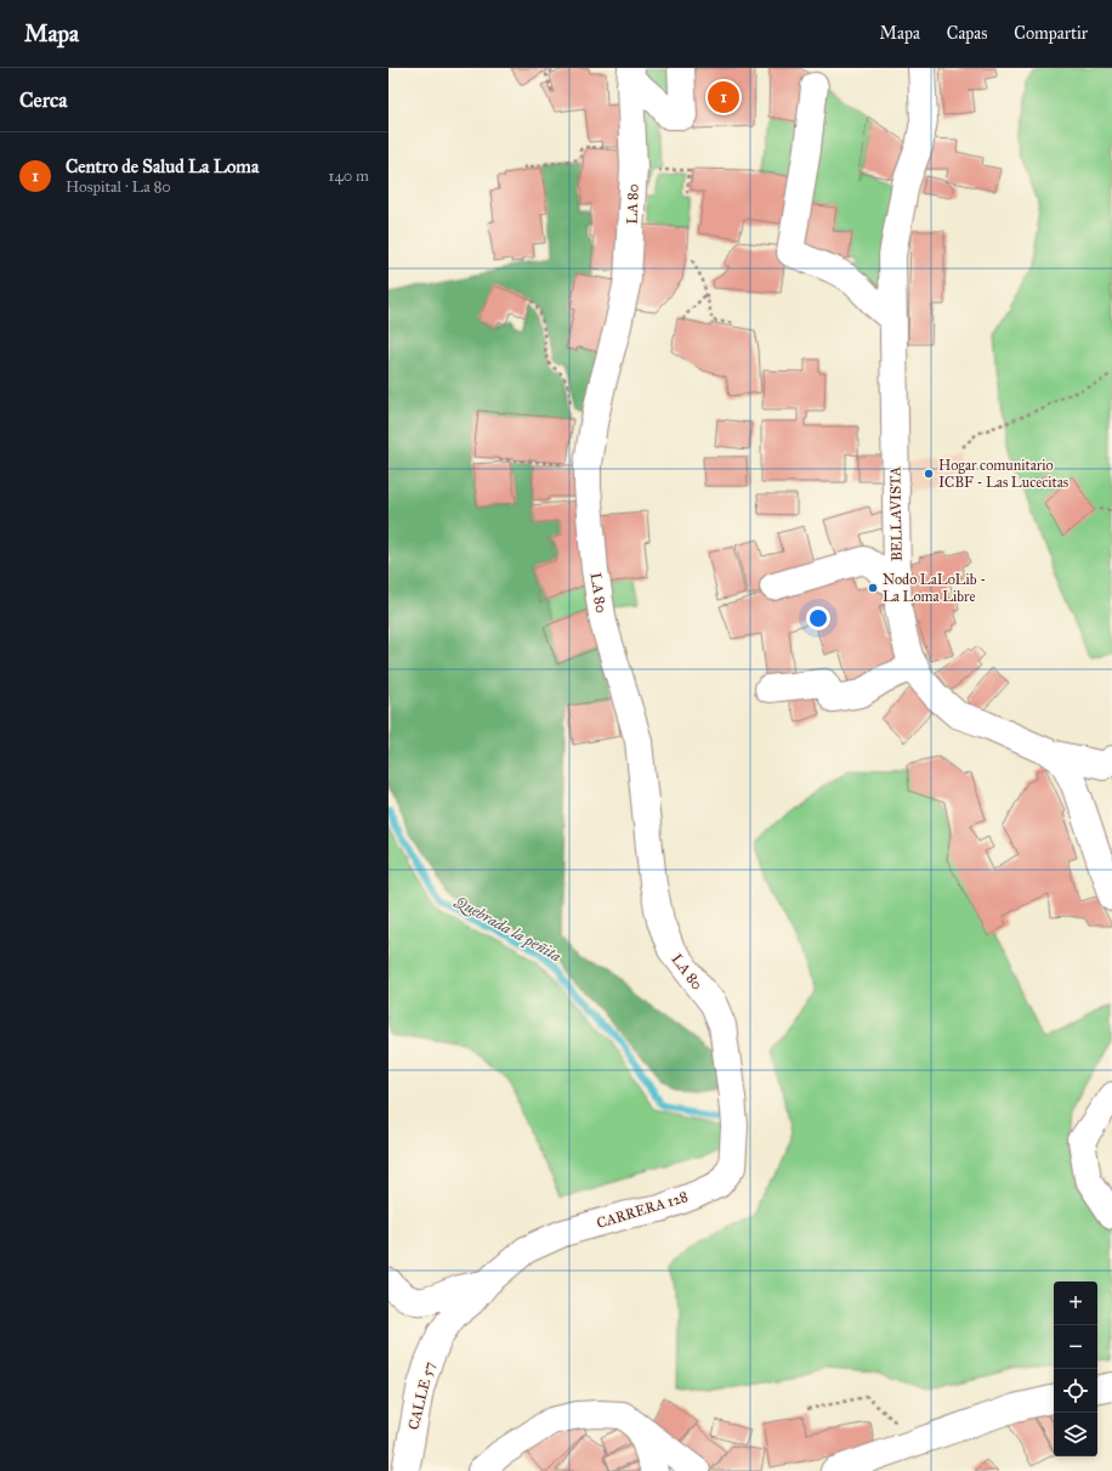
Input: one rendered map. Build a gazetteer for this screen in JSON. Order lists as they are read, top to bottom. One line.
{"streets":{"street":["LA 80","BELLAVISTA","CARRERA 128","CALLE 57"]},"crossings":[["LA 80","CARRERA 128"],["CARRERA 128","CALLE 57"]],"water":["Quebrada la peñita"],"places":["Hogar comunitario ICBF - Las Lucecitas","Nodo LaLoLib - La Loma Libre"],"page":{"header":"Mapa","nav":["Mapa","Capas","Compartir"],"heading":"Cerca","pins":"1","list":[{"mark":"1","name":"Centro de Salud La Loma","note":"Hospital · La 80","value":"140 m"}],"map_buttons":["+","−"]}}
